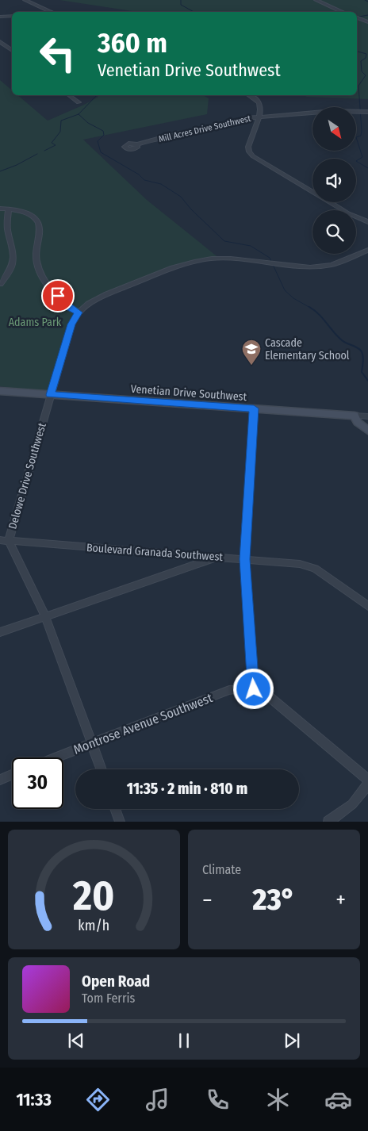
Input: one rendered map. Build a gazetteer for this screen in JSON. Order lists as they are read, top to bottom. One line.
{"streets":{"street":["Mill Acres Drive Southwest","Venetian Drive Southwest","Delowe Drive Southwest","Boulevard Granada Southwest","Montrose Avenue Southwest"]},"crossings":[["Venetian Drive Southwest","Delowe Drive Southwest"],["Delowe Drive Southwest","Boulevard Granada Southwest"],["Delowe Drive Southwest","Montrose Avenue Southwest"]],"parks":["Adams Park"],"places":{"school or university":["Cascade Elementary School"]},"north":"bottom right","page":{"turn":["360 m","Venetian Drive Southwest"],"limit":"30","trip":"11:35 · 2 min · 810 m","tile":"Climate","heat":["−","23°","+"],"song":["Open Road","Tom Ferris"],"tabs":"11:33","gauge":["20","km/h"]}}
